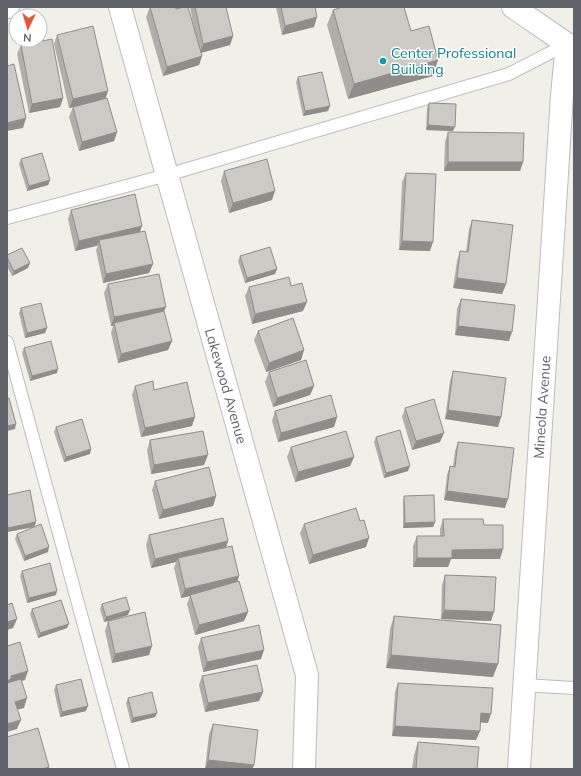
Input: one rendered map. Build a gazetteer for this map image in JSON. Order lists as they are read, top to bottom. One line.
{"streets":{"street":["Lakewood Avenue","Mineola Avenue"]},"places":["Center Professional Building"],"north":"bottom"}
